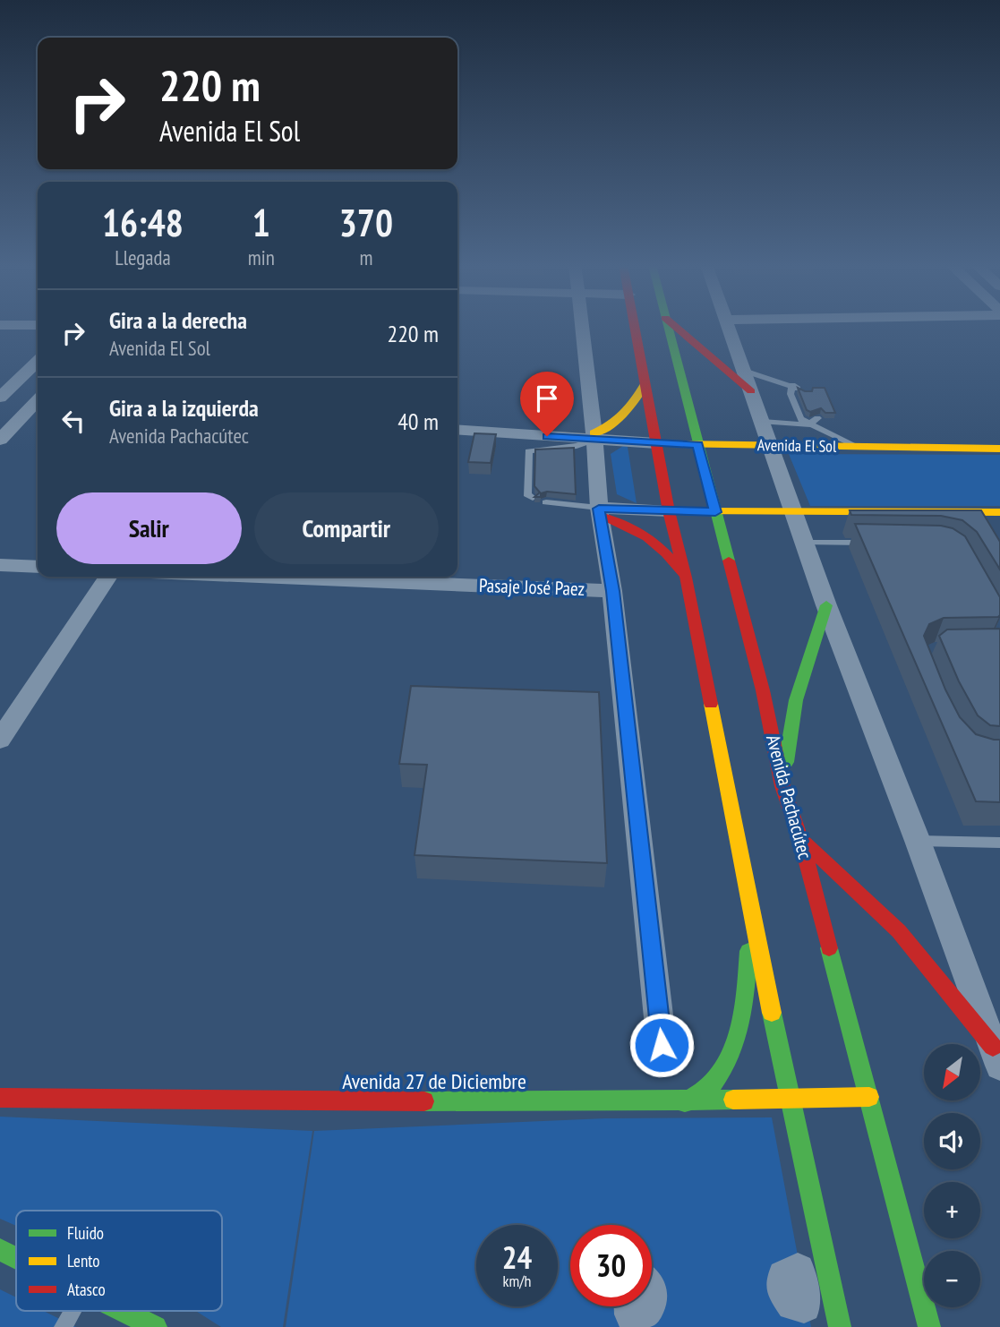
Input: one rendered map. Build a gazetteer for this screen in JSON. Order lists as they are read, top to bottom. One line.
{"streets":{"main road":["Avenida El Sol","Avenida Pachacútec","Avenida 27 de Diciembre"],"street":["Pasaje José Paez"]},"crossings":[["Avenida El Sol","Avenida Pachacútec"],["Avenida Pachacútec","Avenida 27 de Diciembre"]],"legend":["Fluido","Lento","Atasco"],"north":"bottom left","page":{"turn":["220 m","Avenida El Sol"],"eta":["16:48","Llegada","1","min","370","m"],"list":[{"name":"Gira a la derecha","note":"Avenida El Sol","value":"220 m"},{"name":"Gira a la izquierda","note":"Avenida Pachacútec","value":"40 m"}],"buttons":["Salir","Compartir"],"map_buttons":["+","−"],"speed":"24 km/h","limit":"30"}}
